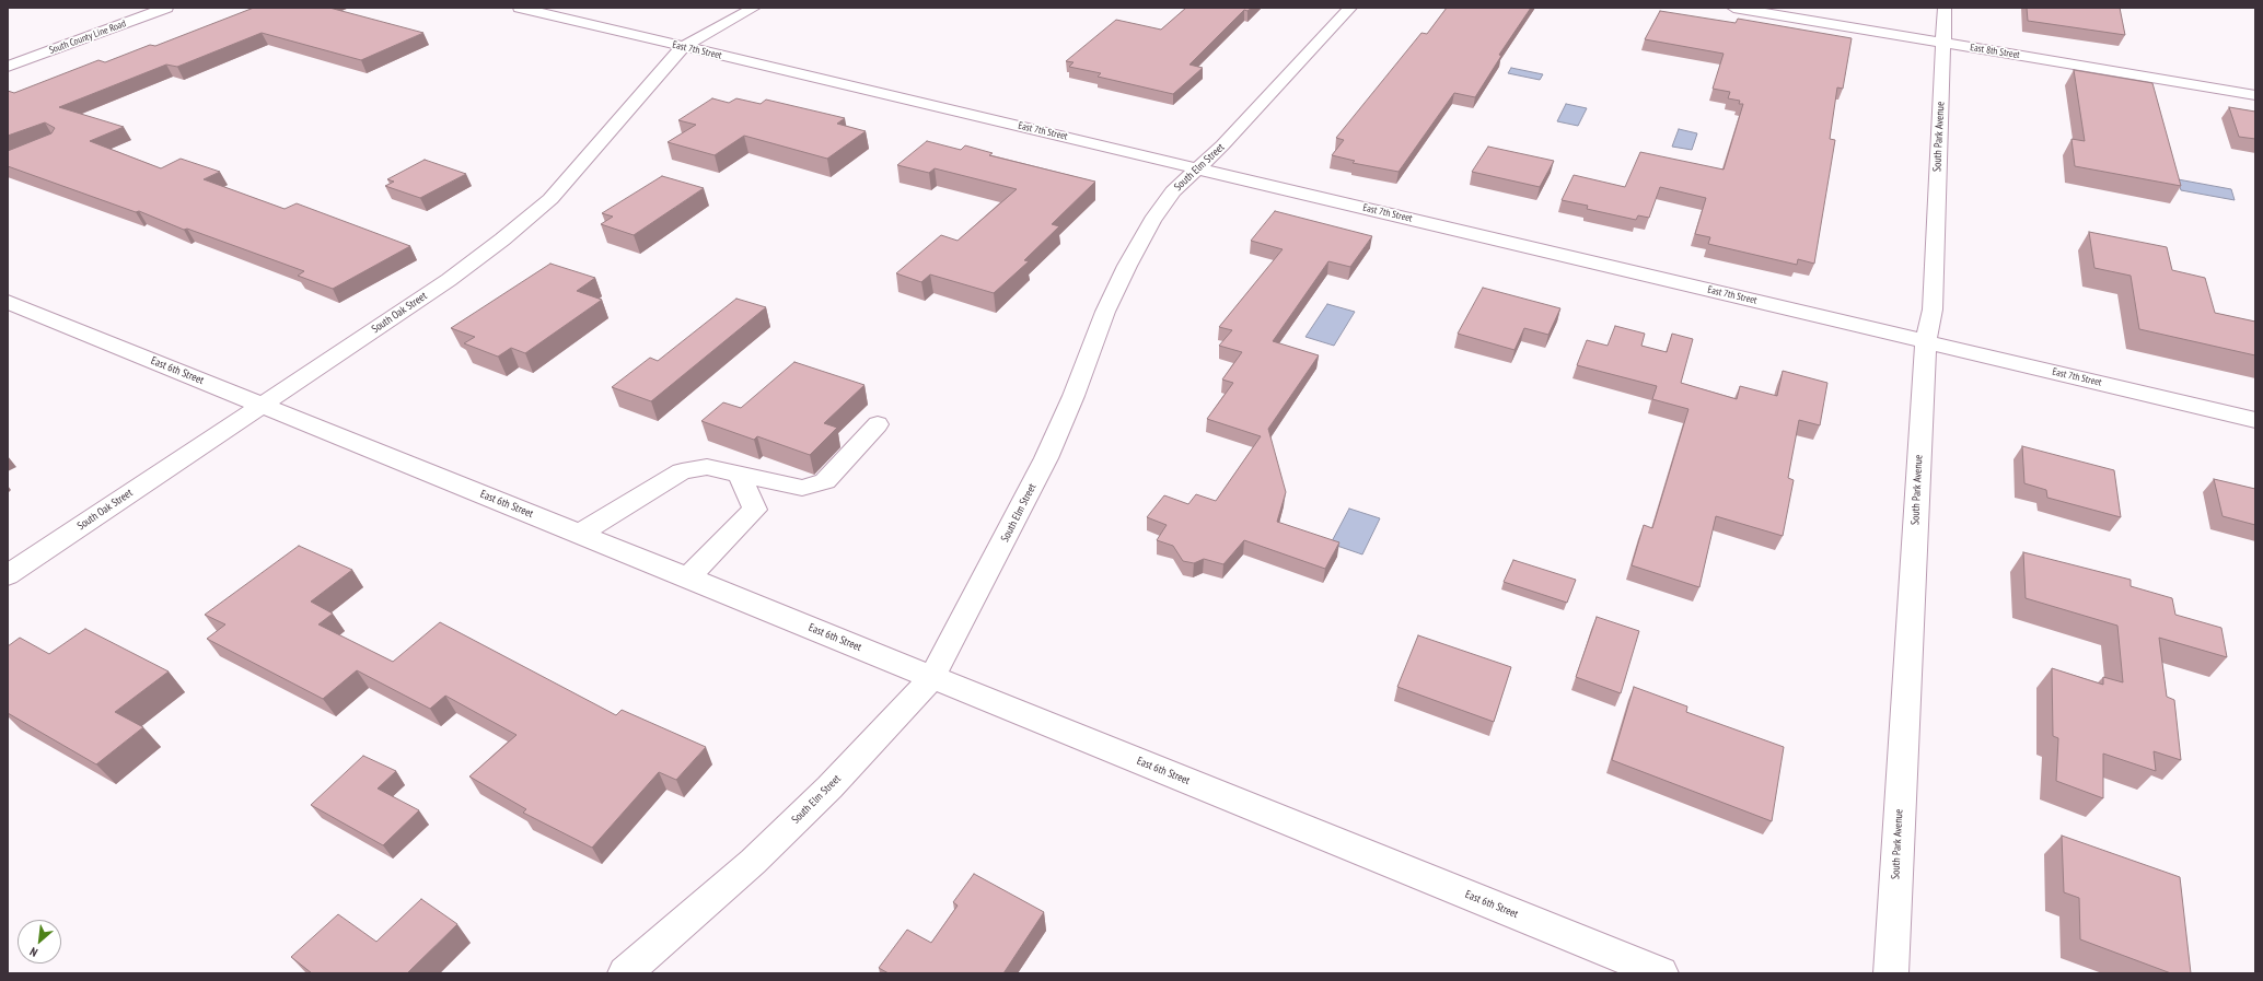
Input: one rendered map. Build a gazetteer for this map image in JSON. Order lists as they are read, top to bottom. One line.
{"streets":{"street":["South County Line Road","East 7th Street","East 8th Street","South Park Avenue","South Elm Street","South Oak Street","East 6th Street"]},"crossings":[["East 7th Street","South Park Avenue"],["East 7th Street","South Elm Street"],["East 7th Street","South Oak Street"],["East 8th Street","South Park Avenue"],["South Elm Street","East 6th Street"],["South Oak Street","East 6th Street"]],"north":"bottom left"}
